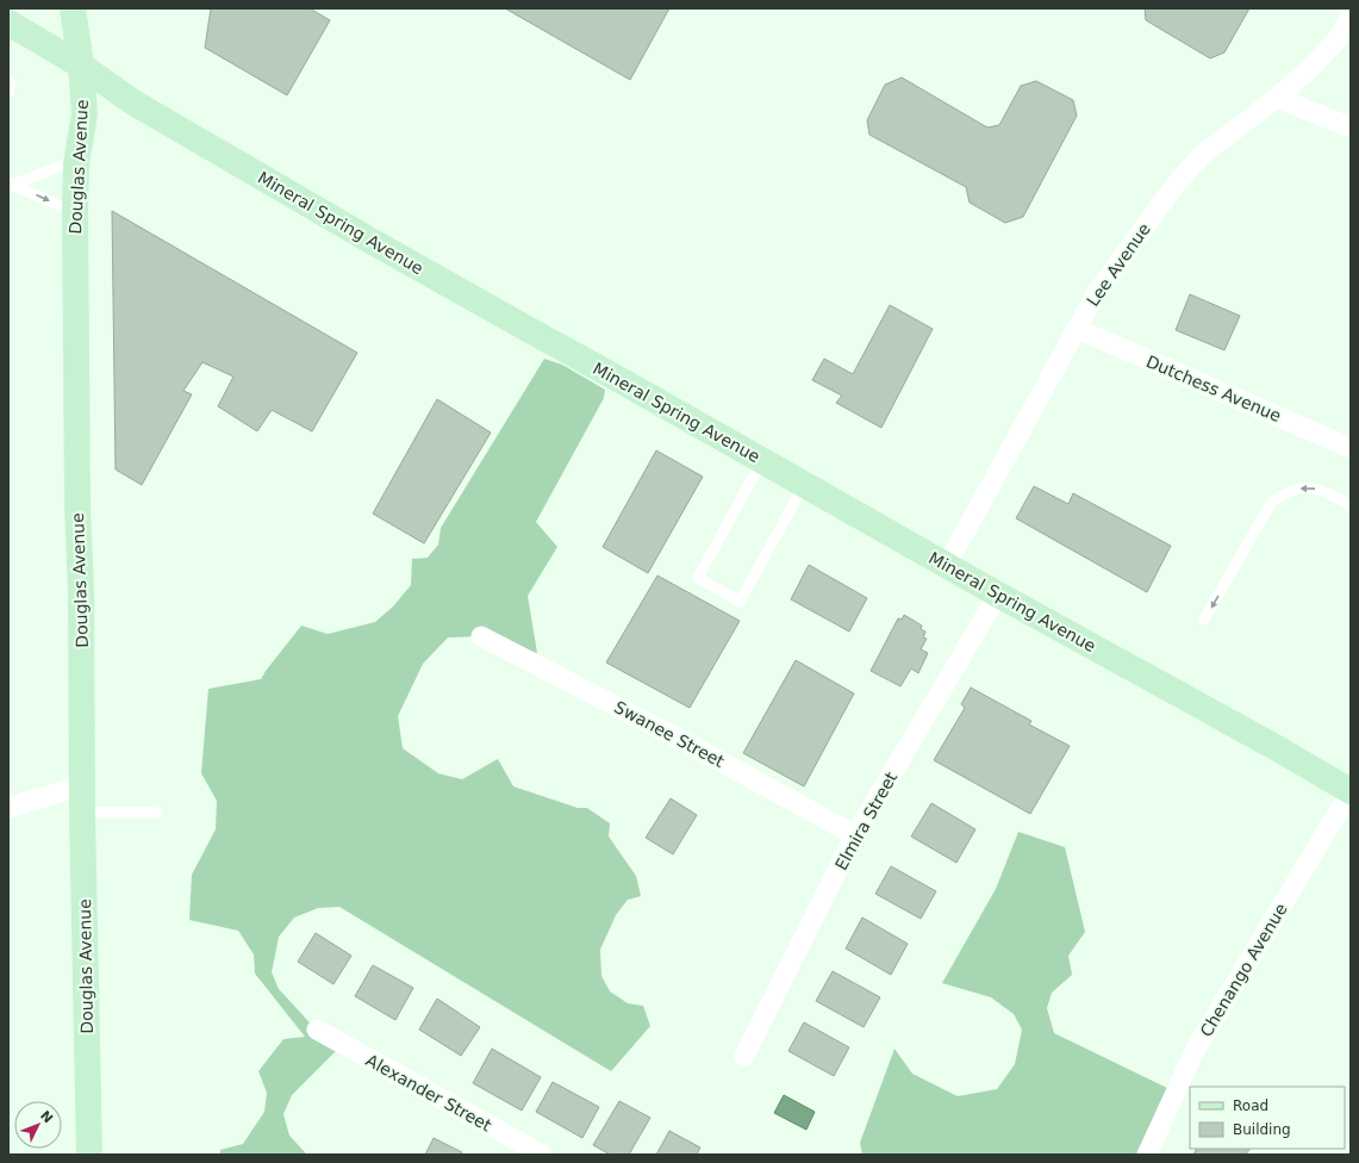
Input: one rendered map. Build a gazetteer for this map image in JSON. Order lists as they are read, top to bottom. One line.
{"streets":{"main road":["Douglas Avenue","Mineral Spring Avenue"],"street":["Lee Avenue","Dutchess Avenue","Swanee Street","Elmira Street","Chenango Avenue","Alexander Street"]},"crossings":[["Douglas Avenue","Mineral Spring Avenue"],["Mineral Spring Avenue","Lee Avenue"],["Mineral Spring Avenue","Elmira Street"],["Mineral Spring Avenue","Chenango Avenue"],["Lee Avenue","Dutchess Avenue"],["Swanee Street","Elmira Street"]],"legend":["Road","Building"],"north":"top right"}
